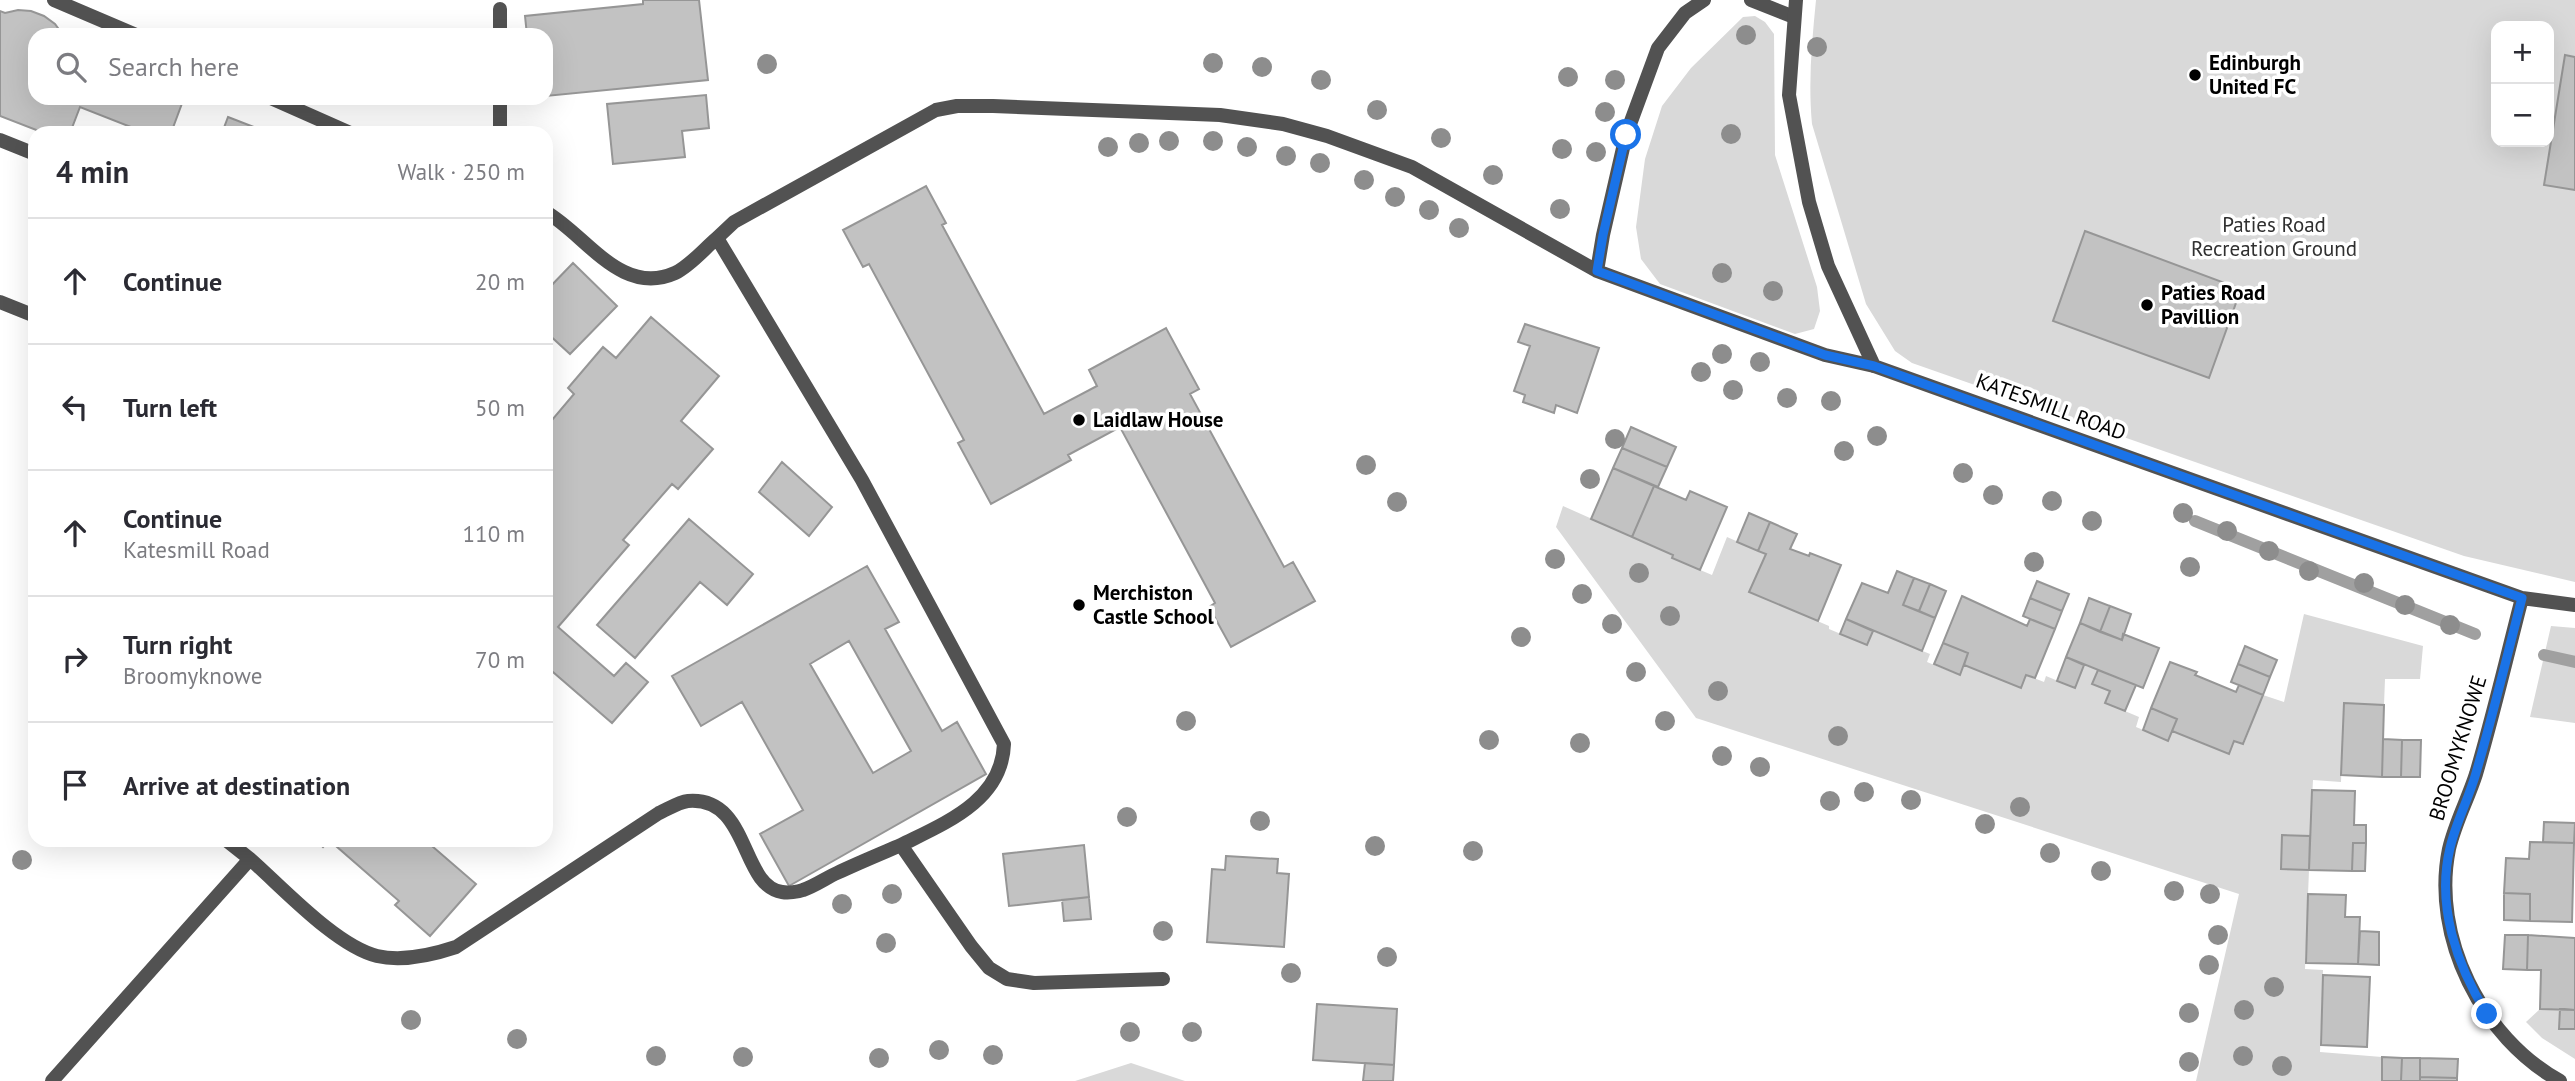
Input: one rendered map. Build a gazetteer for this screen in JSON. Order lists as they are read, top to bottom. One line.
{"streets":{"street":["KATESMILL ROAD","BROOMYKNOWE"]},"crossings":[["KATESMILL ROAD","BROOMYKNOWE"]],"parks":["Paties Road Recreation Ground"],"places":["Edinburgh United FC","Paties Road Pavillion","Laidlaw House","Merchiston Castle School"],"page":{"map_buttons":["+","−"],"search":"Search here","heading":["4 min","Walk · 250 m"],"list":[["Continue","20 m"],["Turn left","50 m"],["Continue","Katesmill Road","110 m"],["Turn right","Broomyknowe","70 m"],"Arrive at destination"]}}
